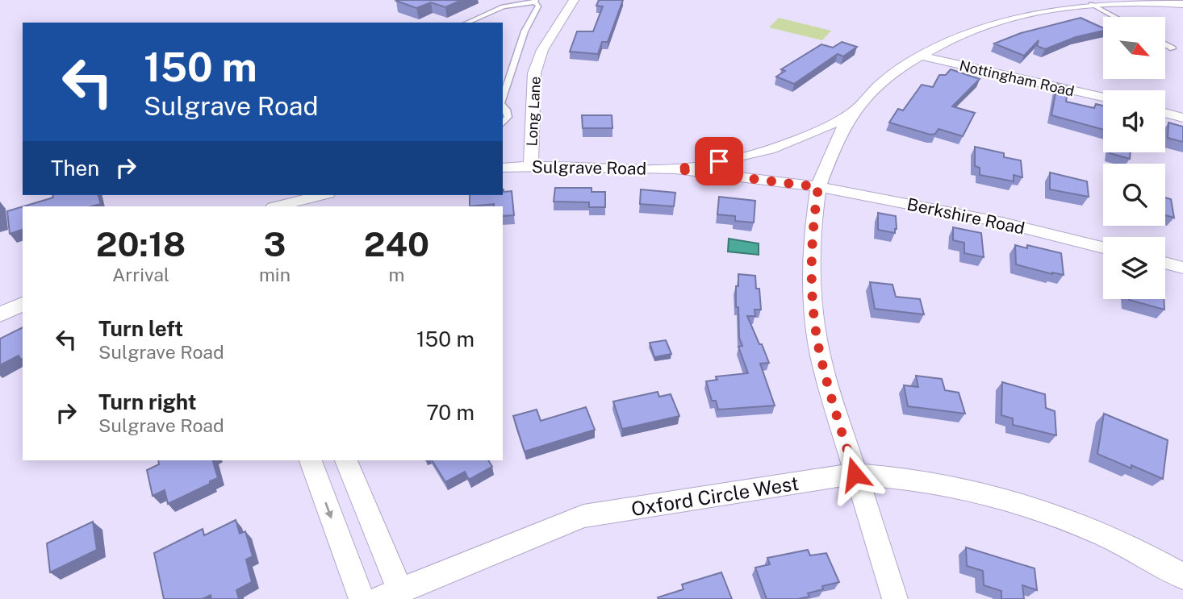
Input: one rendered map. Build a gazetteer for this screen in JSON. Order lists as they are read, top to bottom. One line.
{"streets":{"street":["Nottingham Road","Long Lane","Sulgrave Road","Berkshire Road","Oxford Circle West"]},"crossings":[["Nottingham Road","Sulgrave Road"],["Long Lane","Sulgrave Road"],["Sulgrave Road","Berkshire Road"]],"north":"bottom right","page":{"turn":["150 m","Sulgrave Road"],"then":"Then","eta":["20:18","Arrival","3","min","240","m"],"list":[{"name":"Turn left","note":"Sulgrave Road","value":"150 m"},{"name":"Turn right","note":"Sulgrave Road","value":"70 m"}]}}
